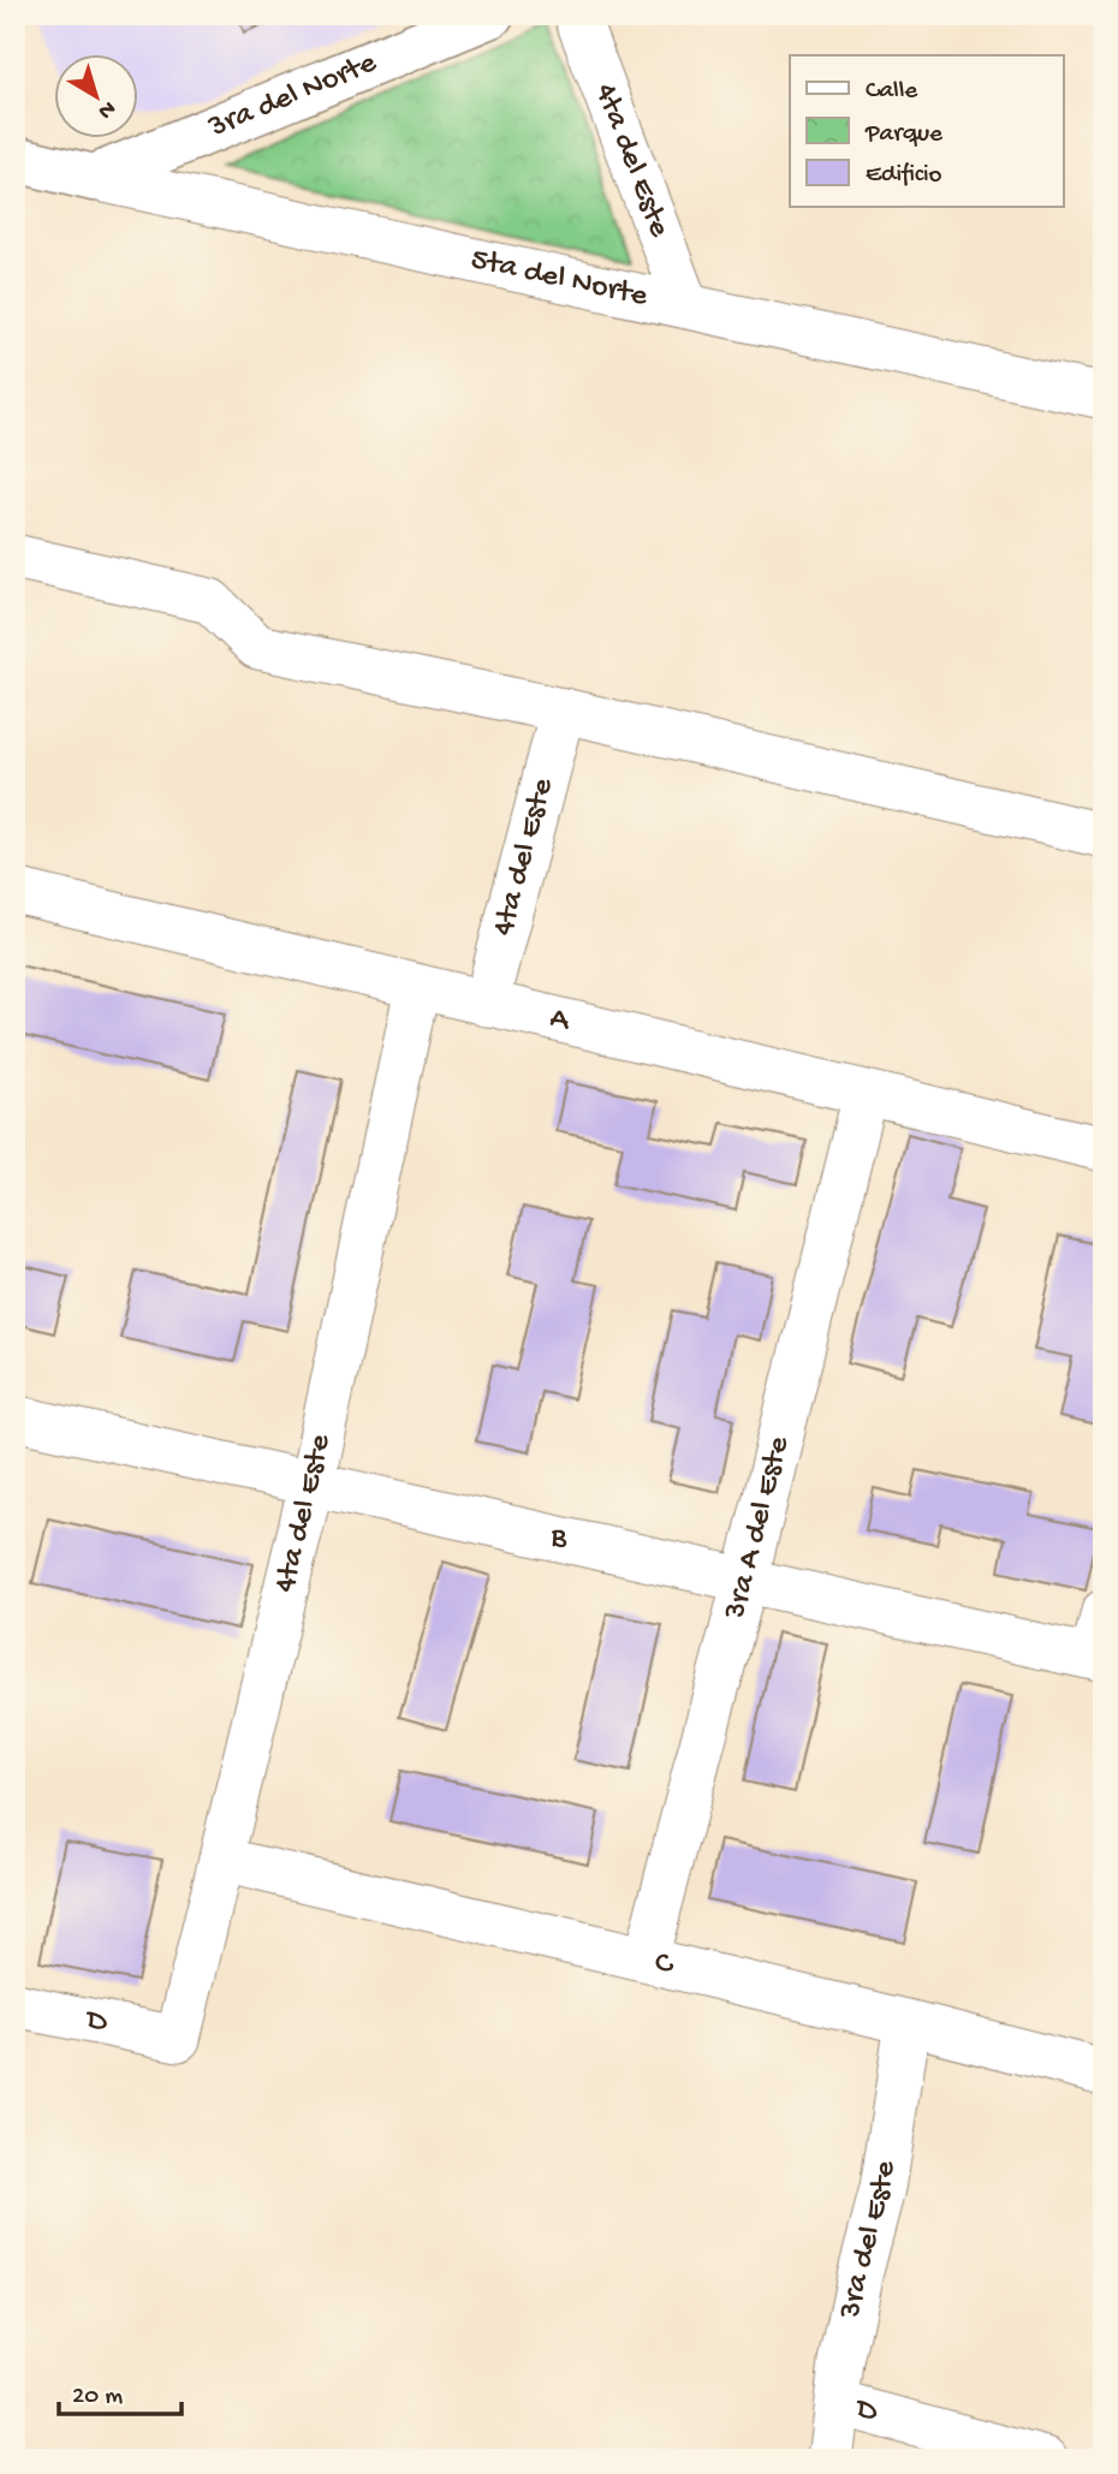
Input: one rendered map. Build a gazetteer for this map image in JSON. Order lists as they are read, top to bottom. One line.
{"streets":{"street":["3ra del Norte","4ta del Este","5ta del Norte","A","3ra A del Este","B","C","D","3ra del Este"]},"crossings":[["3ra del Norte","5ta del Norte"],["4ta del Este","5ta del Norte"],["4ta del Este","A"],["4ta del Este","B"],["4ta del Este","C"],["4ta del Este","D"],["A","3ra A del Este"],["3ra A del Este","B"],["3ra A del Este","C"],["C","3ra del Este"],["D","3ra del Este"]],"legend":["Calle","Parque","Edificio"],"scale_bar":"20 m","north":"bottom right"}
